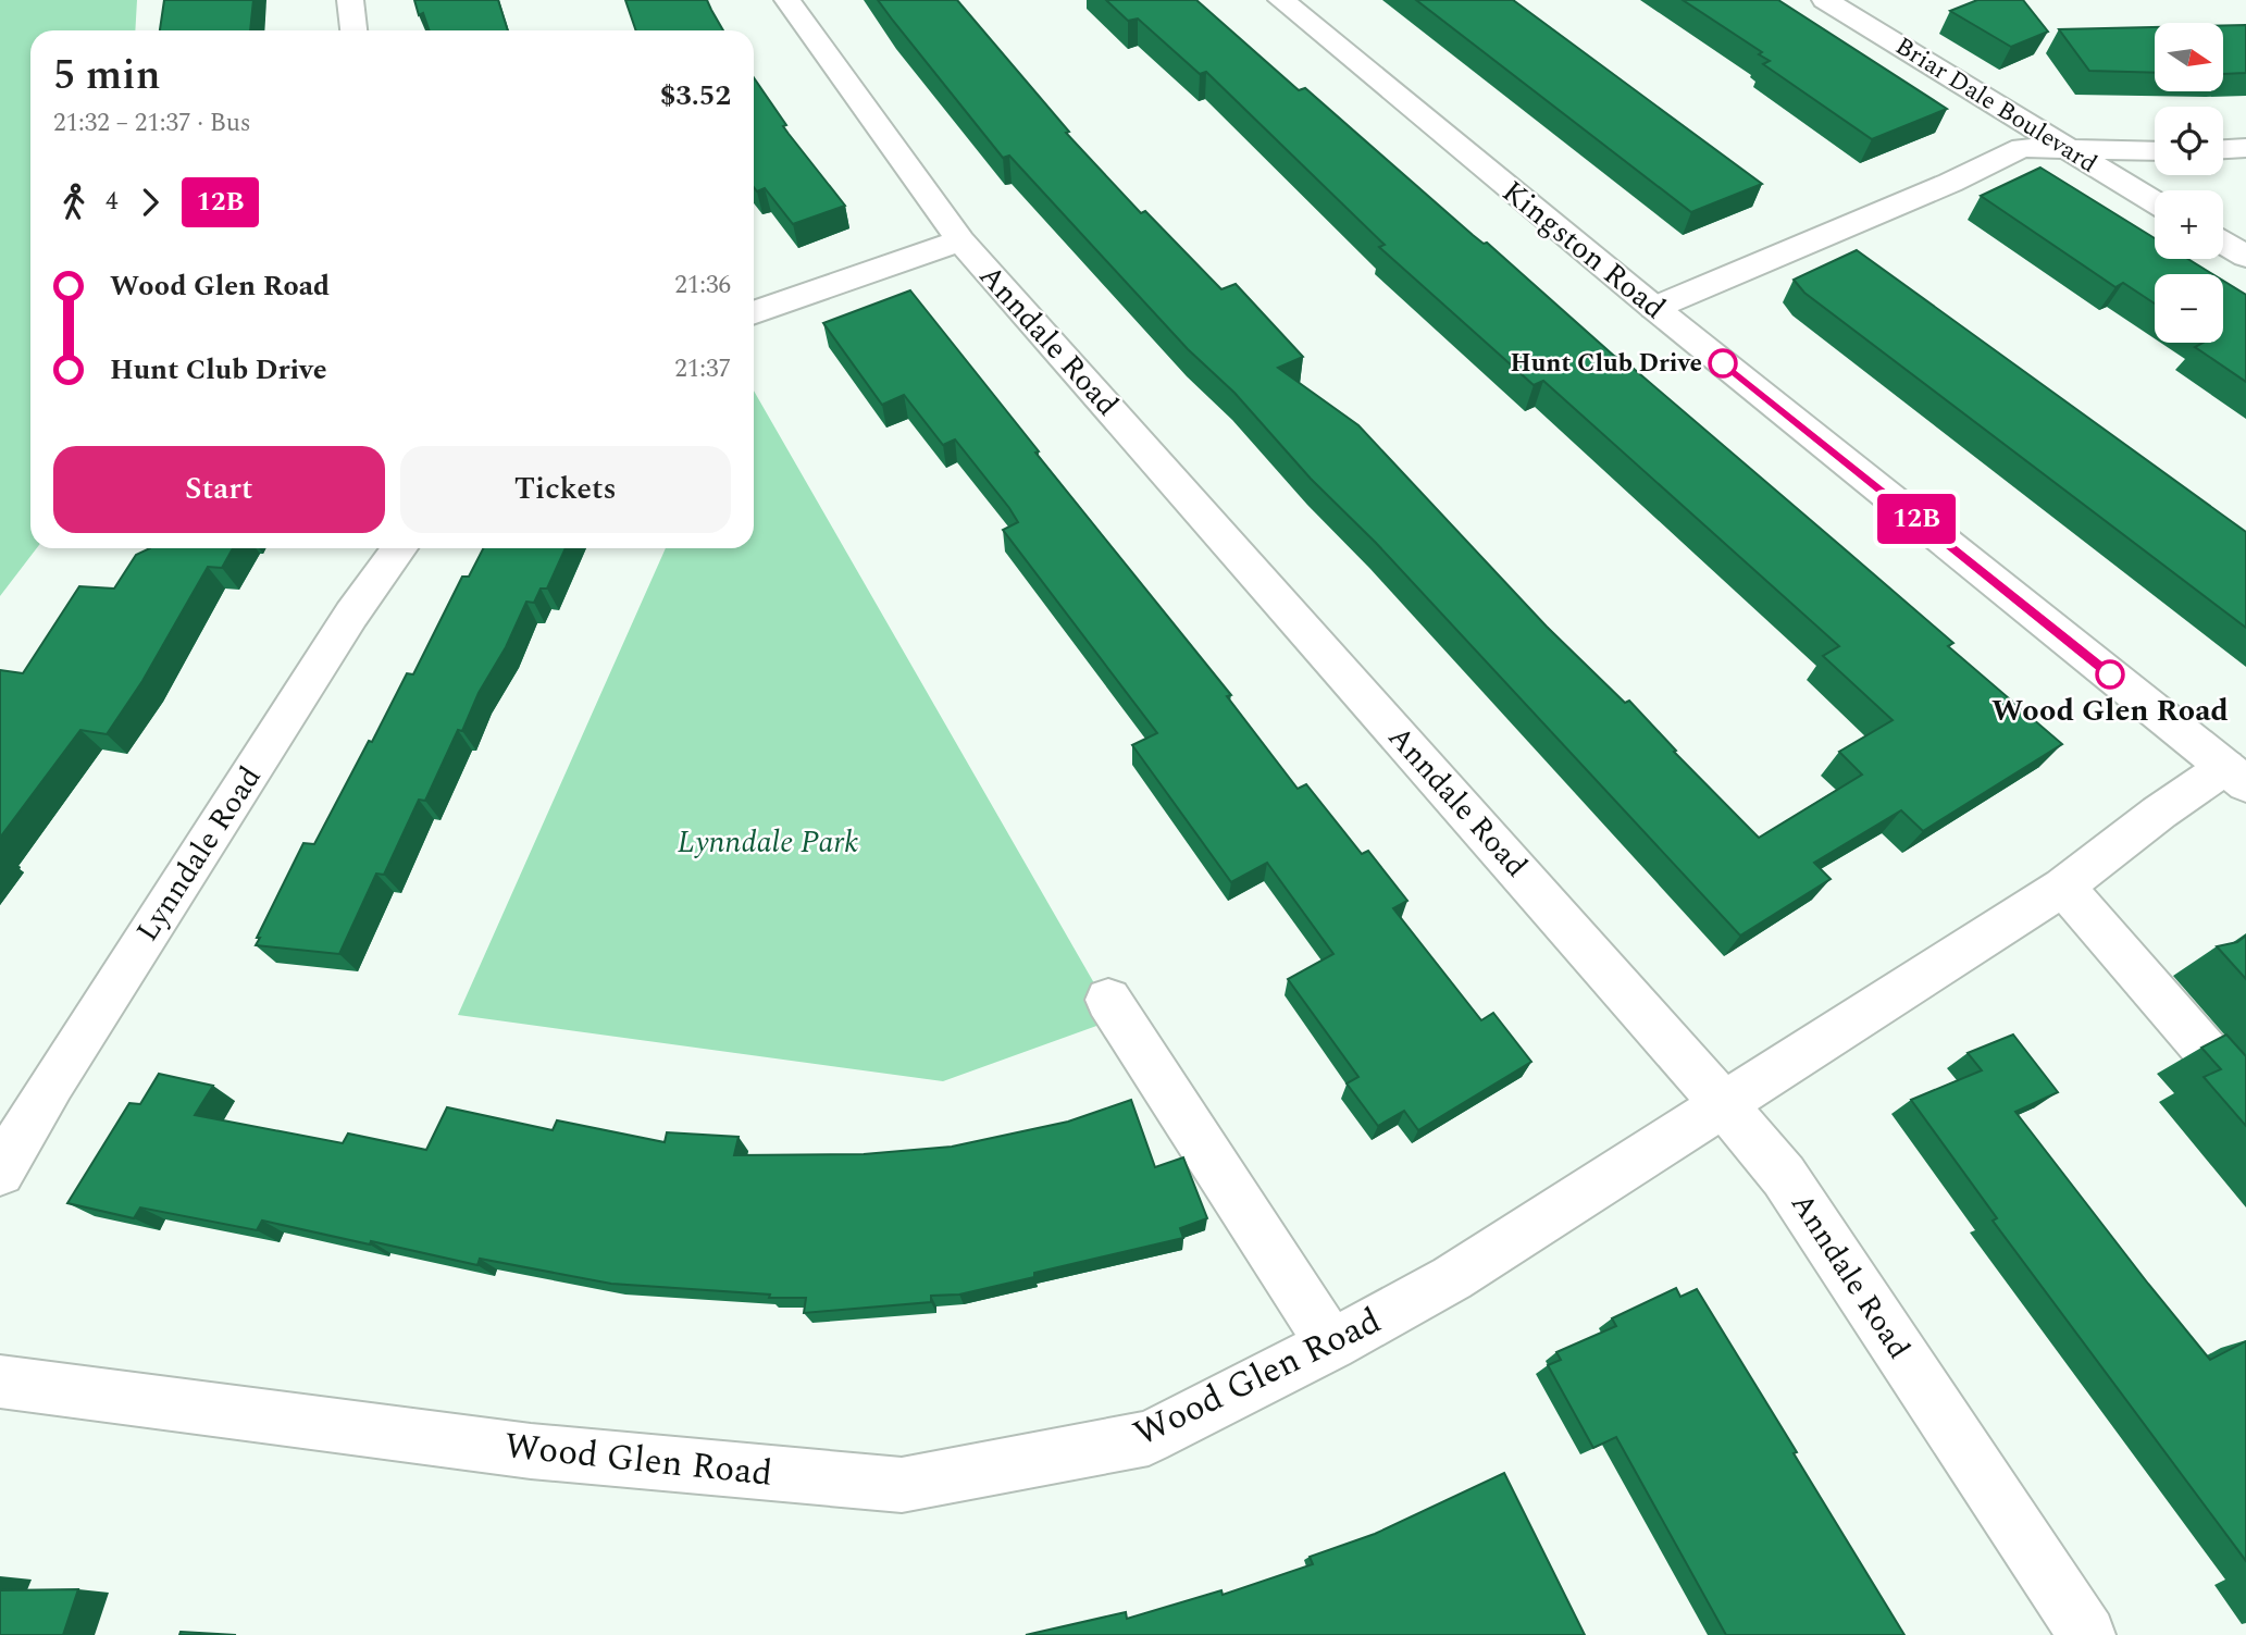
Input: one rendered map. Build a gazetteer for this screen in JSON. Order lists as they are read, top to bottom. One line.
{"streets":{"street":["Briar Dale Boulevard","Kingston Road","Anndale Road","Lynndale Road","Wood Glen Road"]},"crossings":[["Kingston Road","Wood Glen Road"],["Anndale Road","Wood Glen Road"]],"parks":["Lynndale Park"],"places":["Hunt Club Drive","Wood Glen Road"],"lines":["bus line 12B"],"north":"right","page":{"on_map":"12B","map_buttons":["+","−"],"heading":["5 min","21:32 – 21:37 · Bus","$3.52"],"legs":["4","12B"],"list":[{"name":"Wood Glen Road","value":"21:36"},{"name":"Hunt Club Drive","value":"21:37"}],"buttons":["Start","Tickets"]}}
